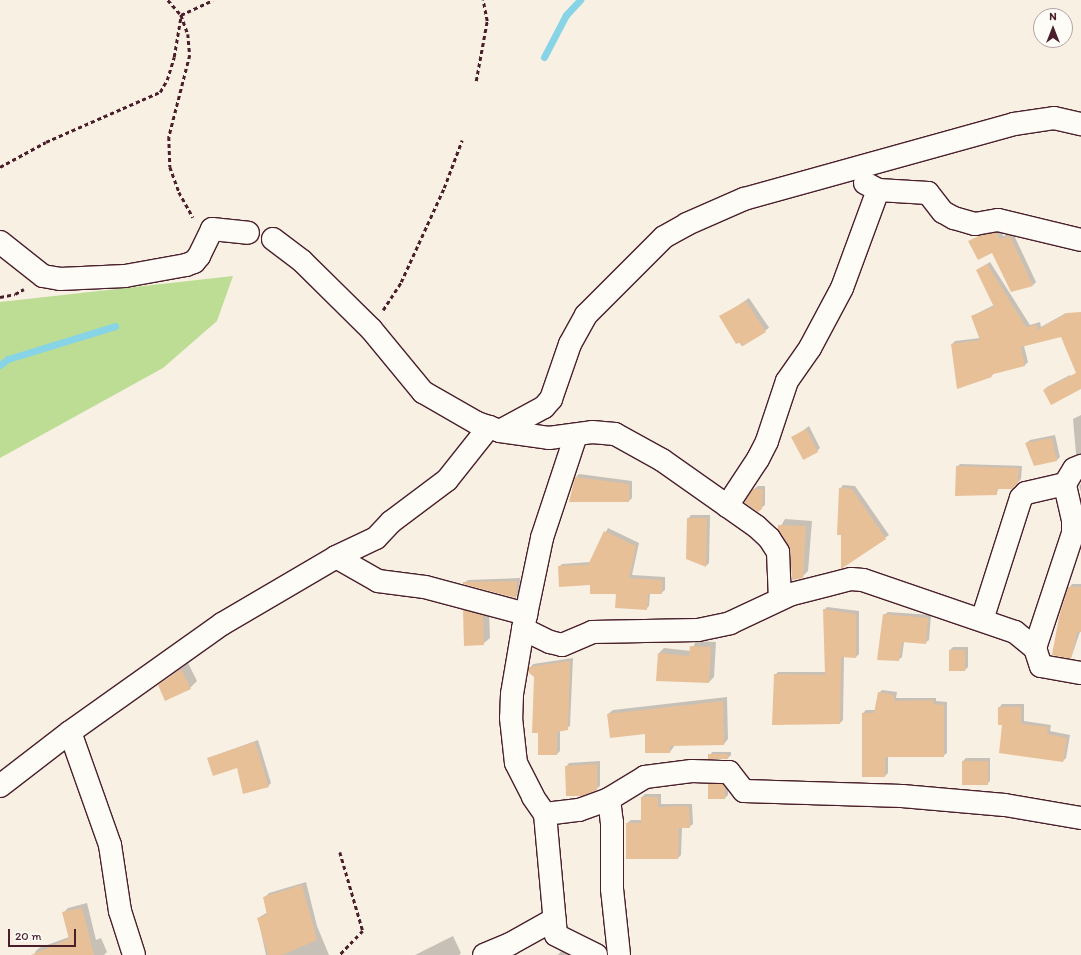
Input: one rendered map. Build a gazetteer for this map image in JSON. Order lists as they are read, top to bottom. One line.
{"scale_bar":"20 m","north":"top"}
